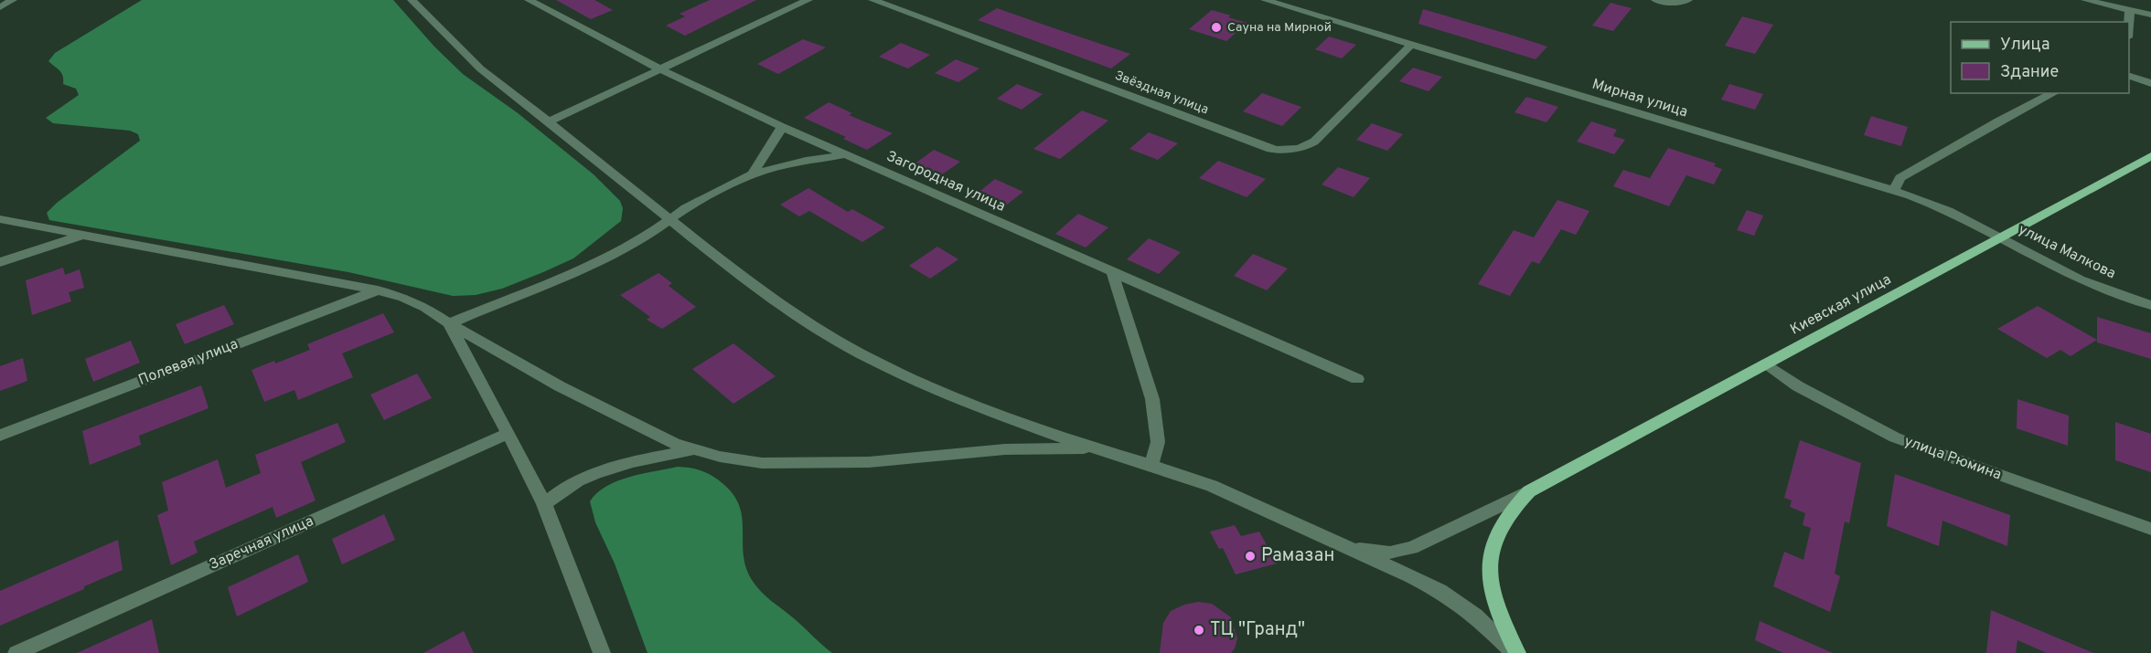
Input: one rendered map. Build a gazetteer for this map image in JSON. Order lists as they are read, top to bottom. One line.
{"streets":{"main road":["Киевская улица"],"street":["Звёздная улица","Мирная улица","Загородная улица","улица Малкова","Полевая улица","улица Рюмина","Заречная улица"]},"crossings":[["Звёздная улица","Мирная улица"],["Мирная улица","улица Малкова"],["Мирная улица","Киевская улица"],["улица Малкова","Киевская улица"],["Киевская улица","улица Рюмина"]],"places":["Сауна на Мирной","Рамазан","ТЦ \"Гранд\""],"legend":["Улица","Здание"]}
